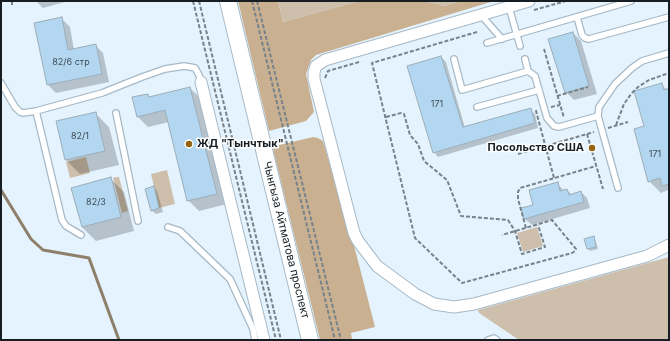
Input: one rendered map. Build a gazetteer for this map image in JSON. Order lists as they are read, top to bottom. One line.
{"streets":{"main road":["Чынгыза Айтматова проспект"]},"places":["ЖД \"Тынчтык\"","Посольство США"],"house_numbers":["82/6 стр","171","82/1","171","82/3"]}
